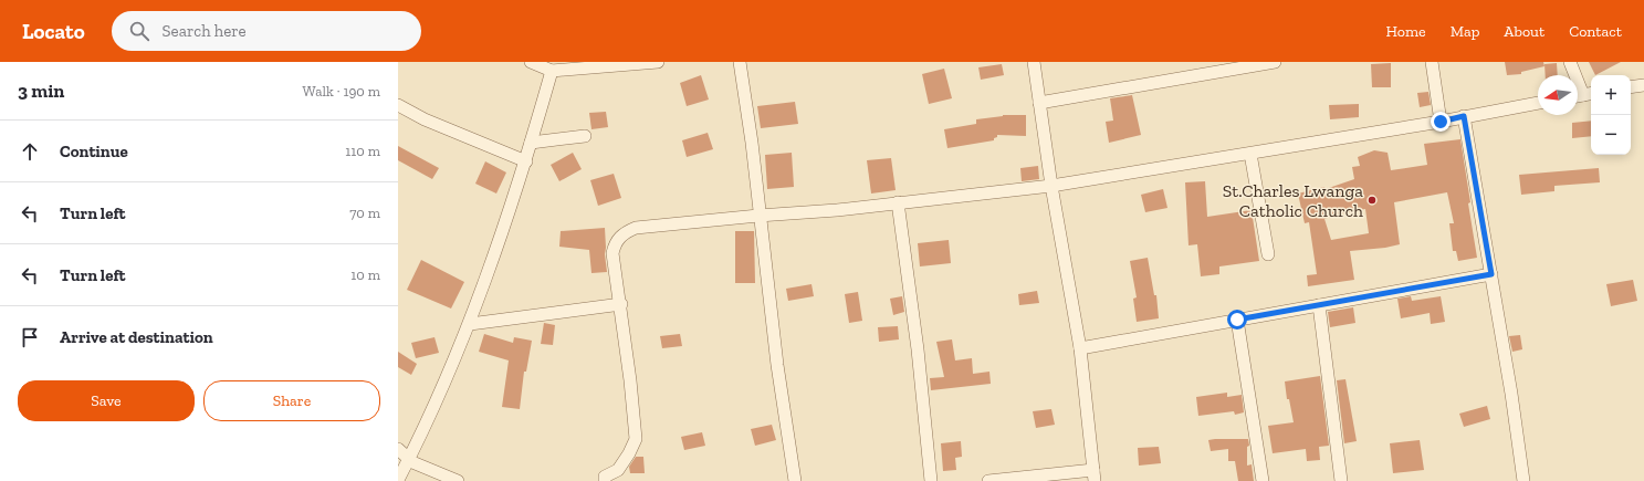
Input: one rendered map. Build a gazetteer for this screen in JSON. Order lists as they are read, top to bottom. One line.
{"places":["St.Charles Lwanga Catholic Church"],"north":"left","page":{"header":"Locato","search":"Search here","nav":["Home","Map","About","Contact"],"heading":["3 min","Walk · 190 m"],"map_buttons":["+","−"],"list":[["Continue","110 m"],["Turn left","70 m"],["Turn left","10 m"],"Arrive at destination"],"buttons":["Save","Share"]}}
